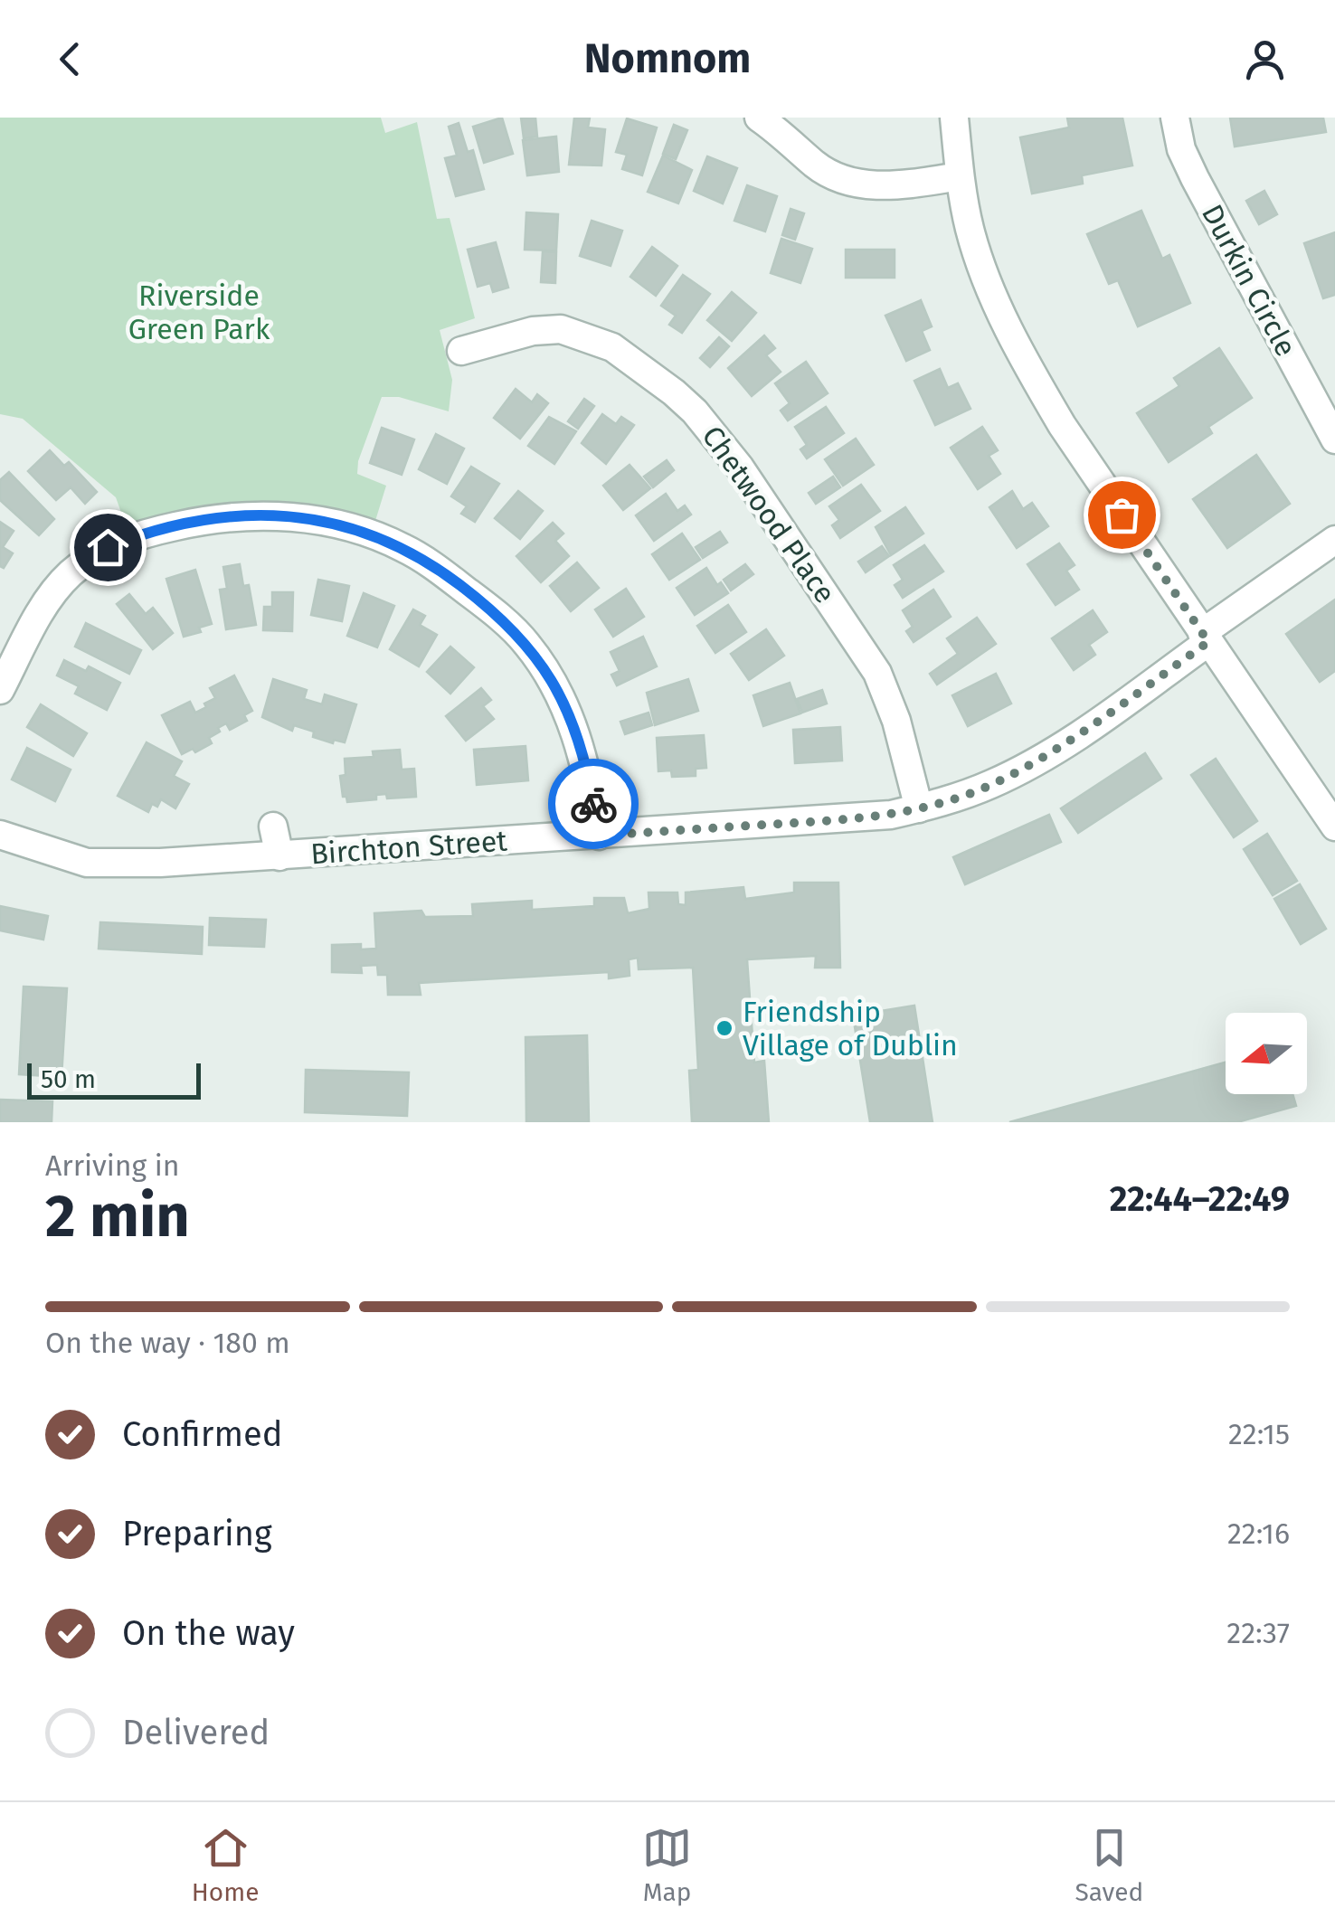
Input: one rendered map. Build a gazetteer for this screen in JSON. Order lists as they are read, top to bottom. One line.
{"streets":{"street":["Durkin Circle","Chetwood Place","Birchton Street"]},"crossings":[["Chetwood Place","Birchton Street"]],"parks":["Riverside Green Park"],"places":["Friendship Village of Dublin"],"scale_bar":"50 m","north":"left","page":{"header":"Nomnom","scale":"50 m","heading":["2 min","Arriving in","22:44–22:49"],"bar":"On the way · 180 m","list":[["Confirmed","22:15"],["Preparing","22:16"],["On the way","22:37"],"Delivered"],"tabs":["Home","Map","Saved"]}}
